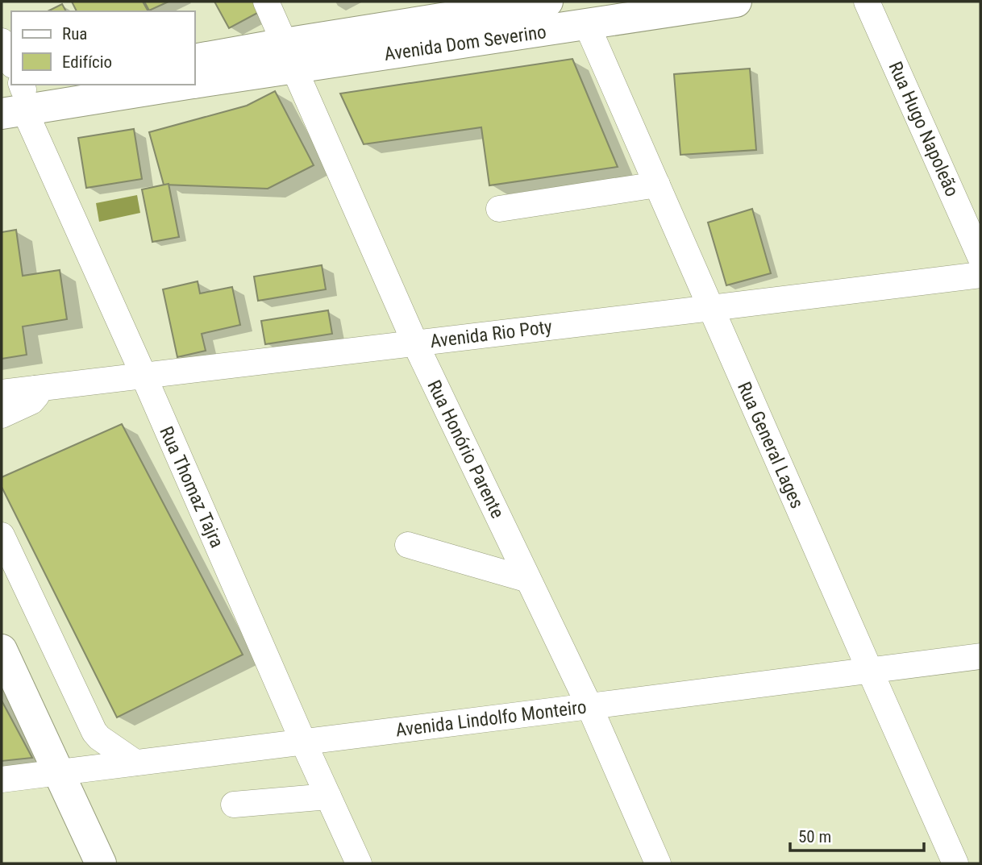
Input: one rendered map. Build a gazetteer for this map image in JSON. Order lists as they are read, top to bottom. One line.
{"streets":{"main road":["Avenida Dom Severino"],"street":["Rua Hugo Napoleão","Avenida Rio Poty","Rua General Lages","Rua Honório Parente","Rua Thomaz Tajra","Avenida Lindolfo Monteiro"]},"crossings":[["Avenida Dom Severino","Rua General Lages"],["Avenida Dom Severino","Rua Honório Parente"],["Avenida Dom Severino","Rua Thomaz Tajra"],["Avenida Rio Poty","Rua General Lages"],["Avenida Rio Poty","Rua Honório Parente"],["Avenida Rio Poty","Rua Thomaz Tajra"],["Rua General Lages","Avenida Lindolfo Monteiro"],["Rua Honório Parente","Avenida Lindolfo Monteiro"],["Rua Thomaz Tajra","Avenida Lindolfo Monteiro"]],"legend":["Rua","Edifício"],"scale_bar":"50 m"}
